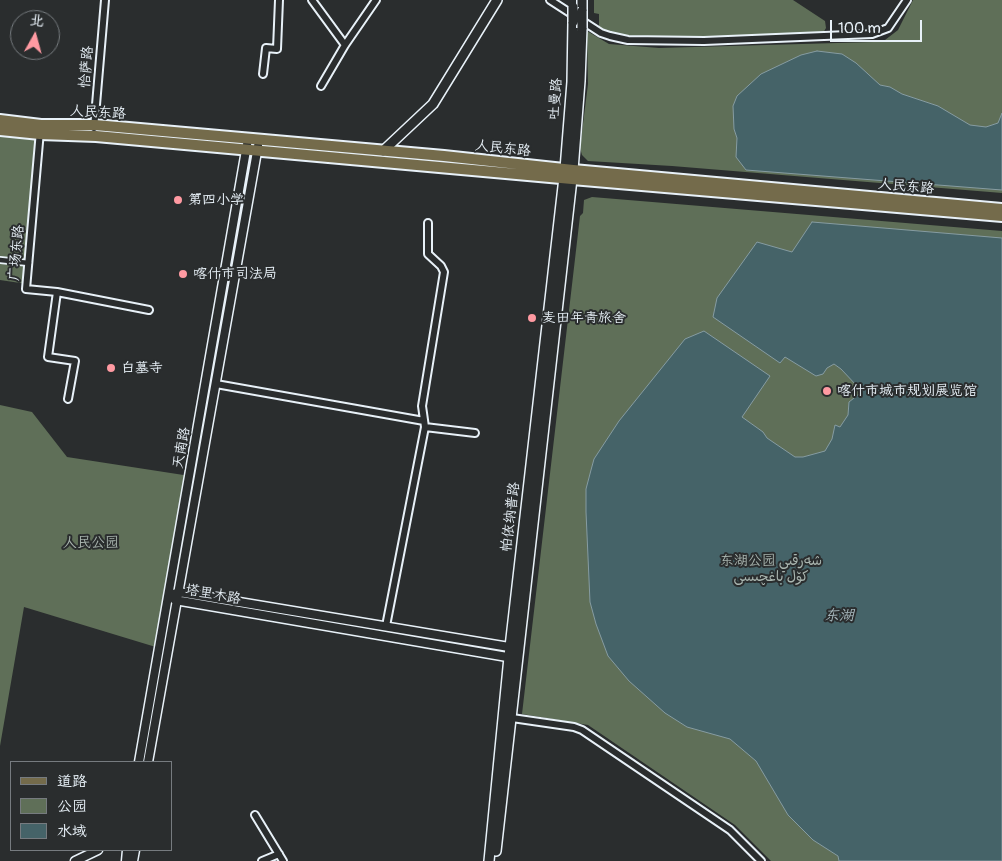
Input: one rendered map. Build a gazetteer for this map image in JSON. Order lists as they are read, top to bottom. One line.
{"streets":{"main road":["吐曼路","人民东路","帕依纳普路"],"street":["恰萨路","广场东路","天南路","塔里木路"]},"crossings":[["恰萨路","人民东路"],["吐曼路","人民东路"],["吐曼路","帕依纳普路"],["人民东路","广场东路"],["人民东路","天南路"],["人民东路","帕依纳普路"],["天南路","塔里木路"],["帕依纳普路","塔里木路"]],"water":["东湖"],"parks":["人民公园","东湖公园 شەرقىي كۆل باغچىسى"],"places":["第四小学","喀什市司法局","麦田年青旅舍","白墓寺","喀什市城市规划展览馆"],"legend":["道路","公园","水域"],"scale_bar":"100 m","north":"top"}
